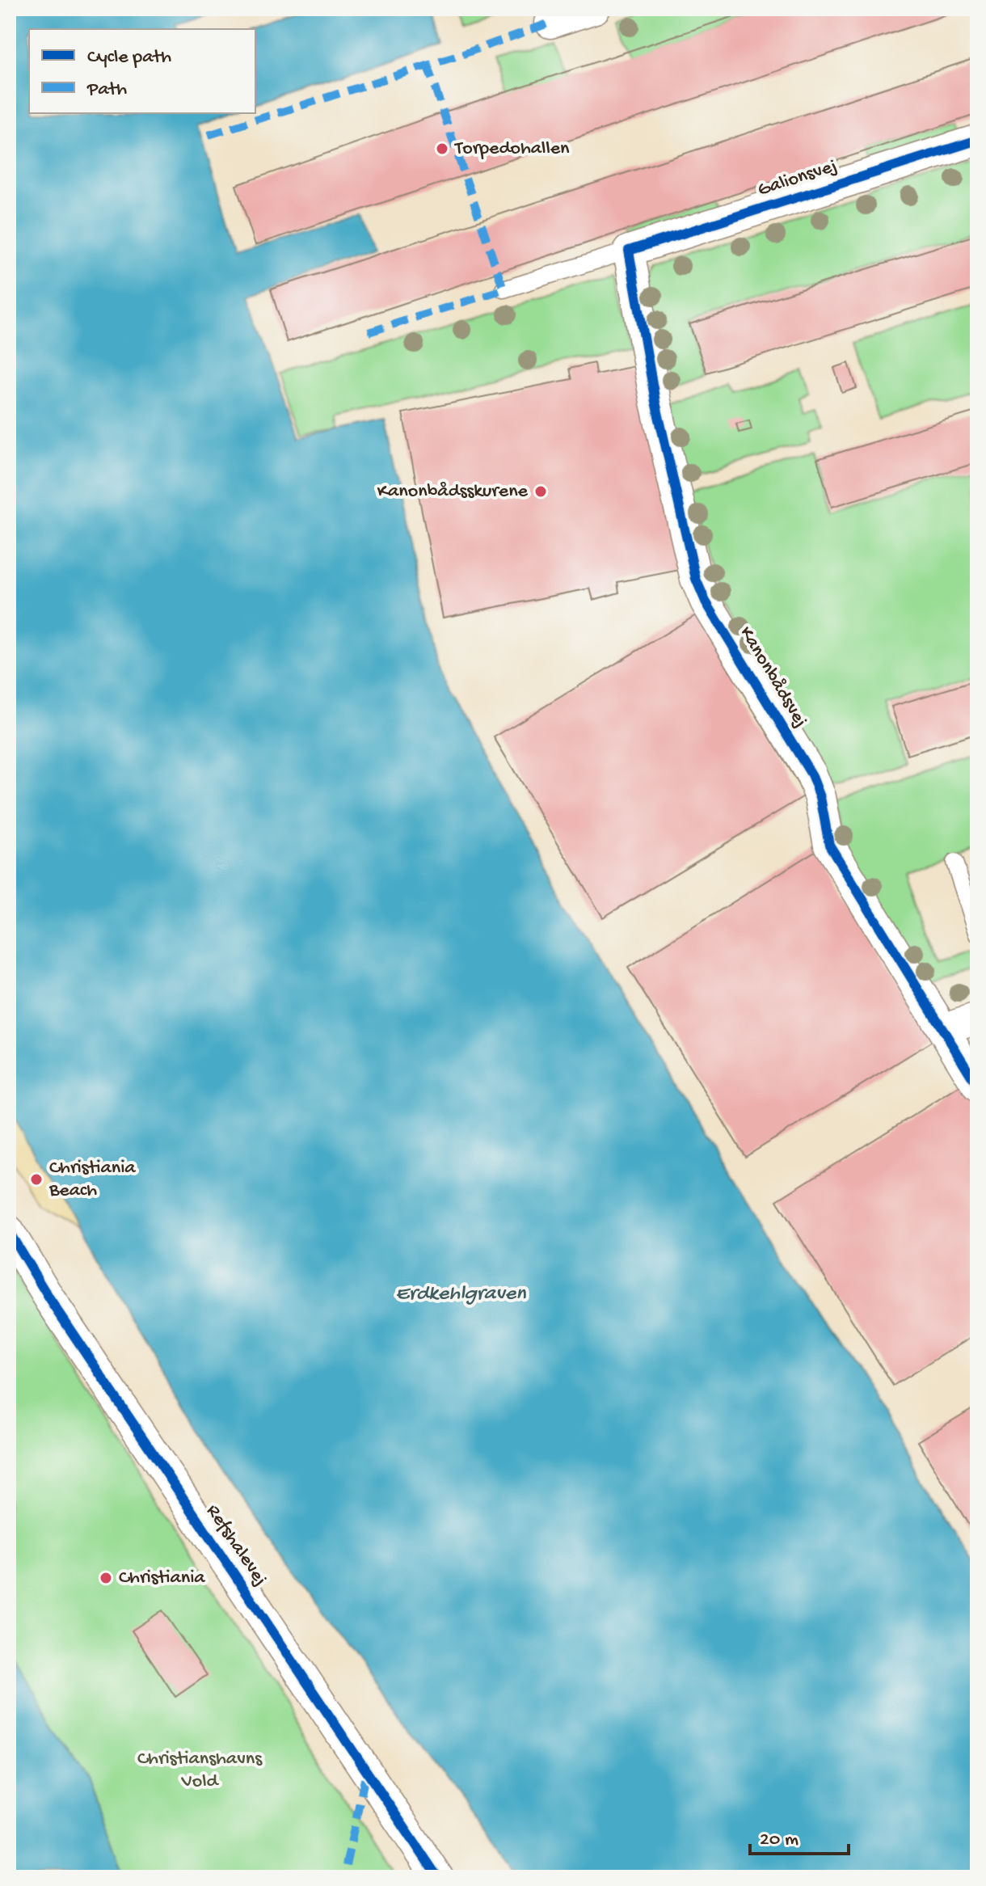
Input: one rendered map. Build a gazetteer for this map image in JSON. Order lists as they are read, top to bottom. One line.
{"streets":{"street":["Galionsvej","Kanonbådsvej","Refshalevej"]},"crossings":[["Galionsvej","Kanonbådsvej"]],"water":["Erdkehlgraven"],"parks":["Christianshavns Vold"],"places":["Torpedohallen","Kanonbådsskurene","Christiania Beach","Christiania"],"legend":["Cycle path","Path"],"scale_bar":"20 m"}
